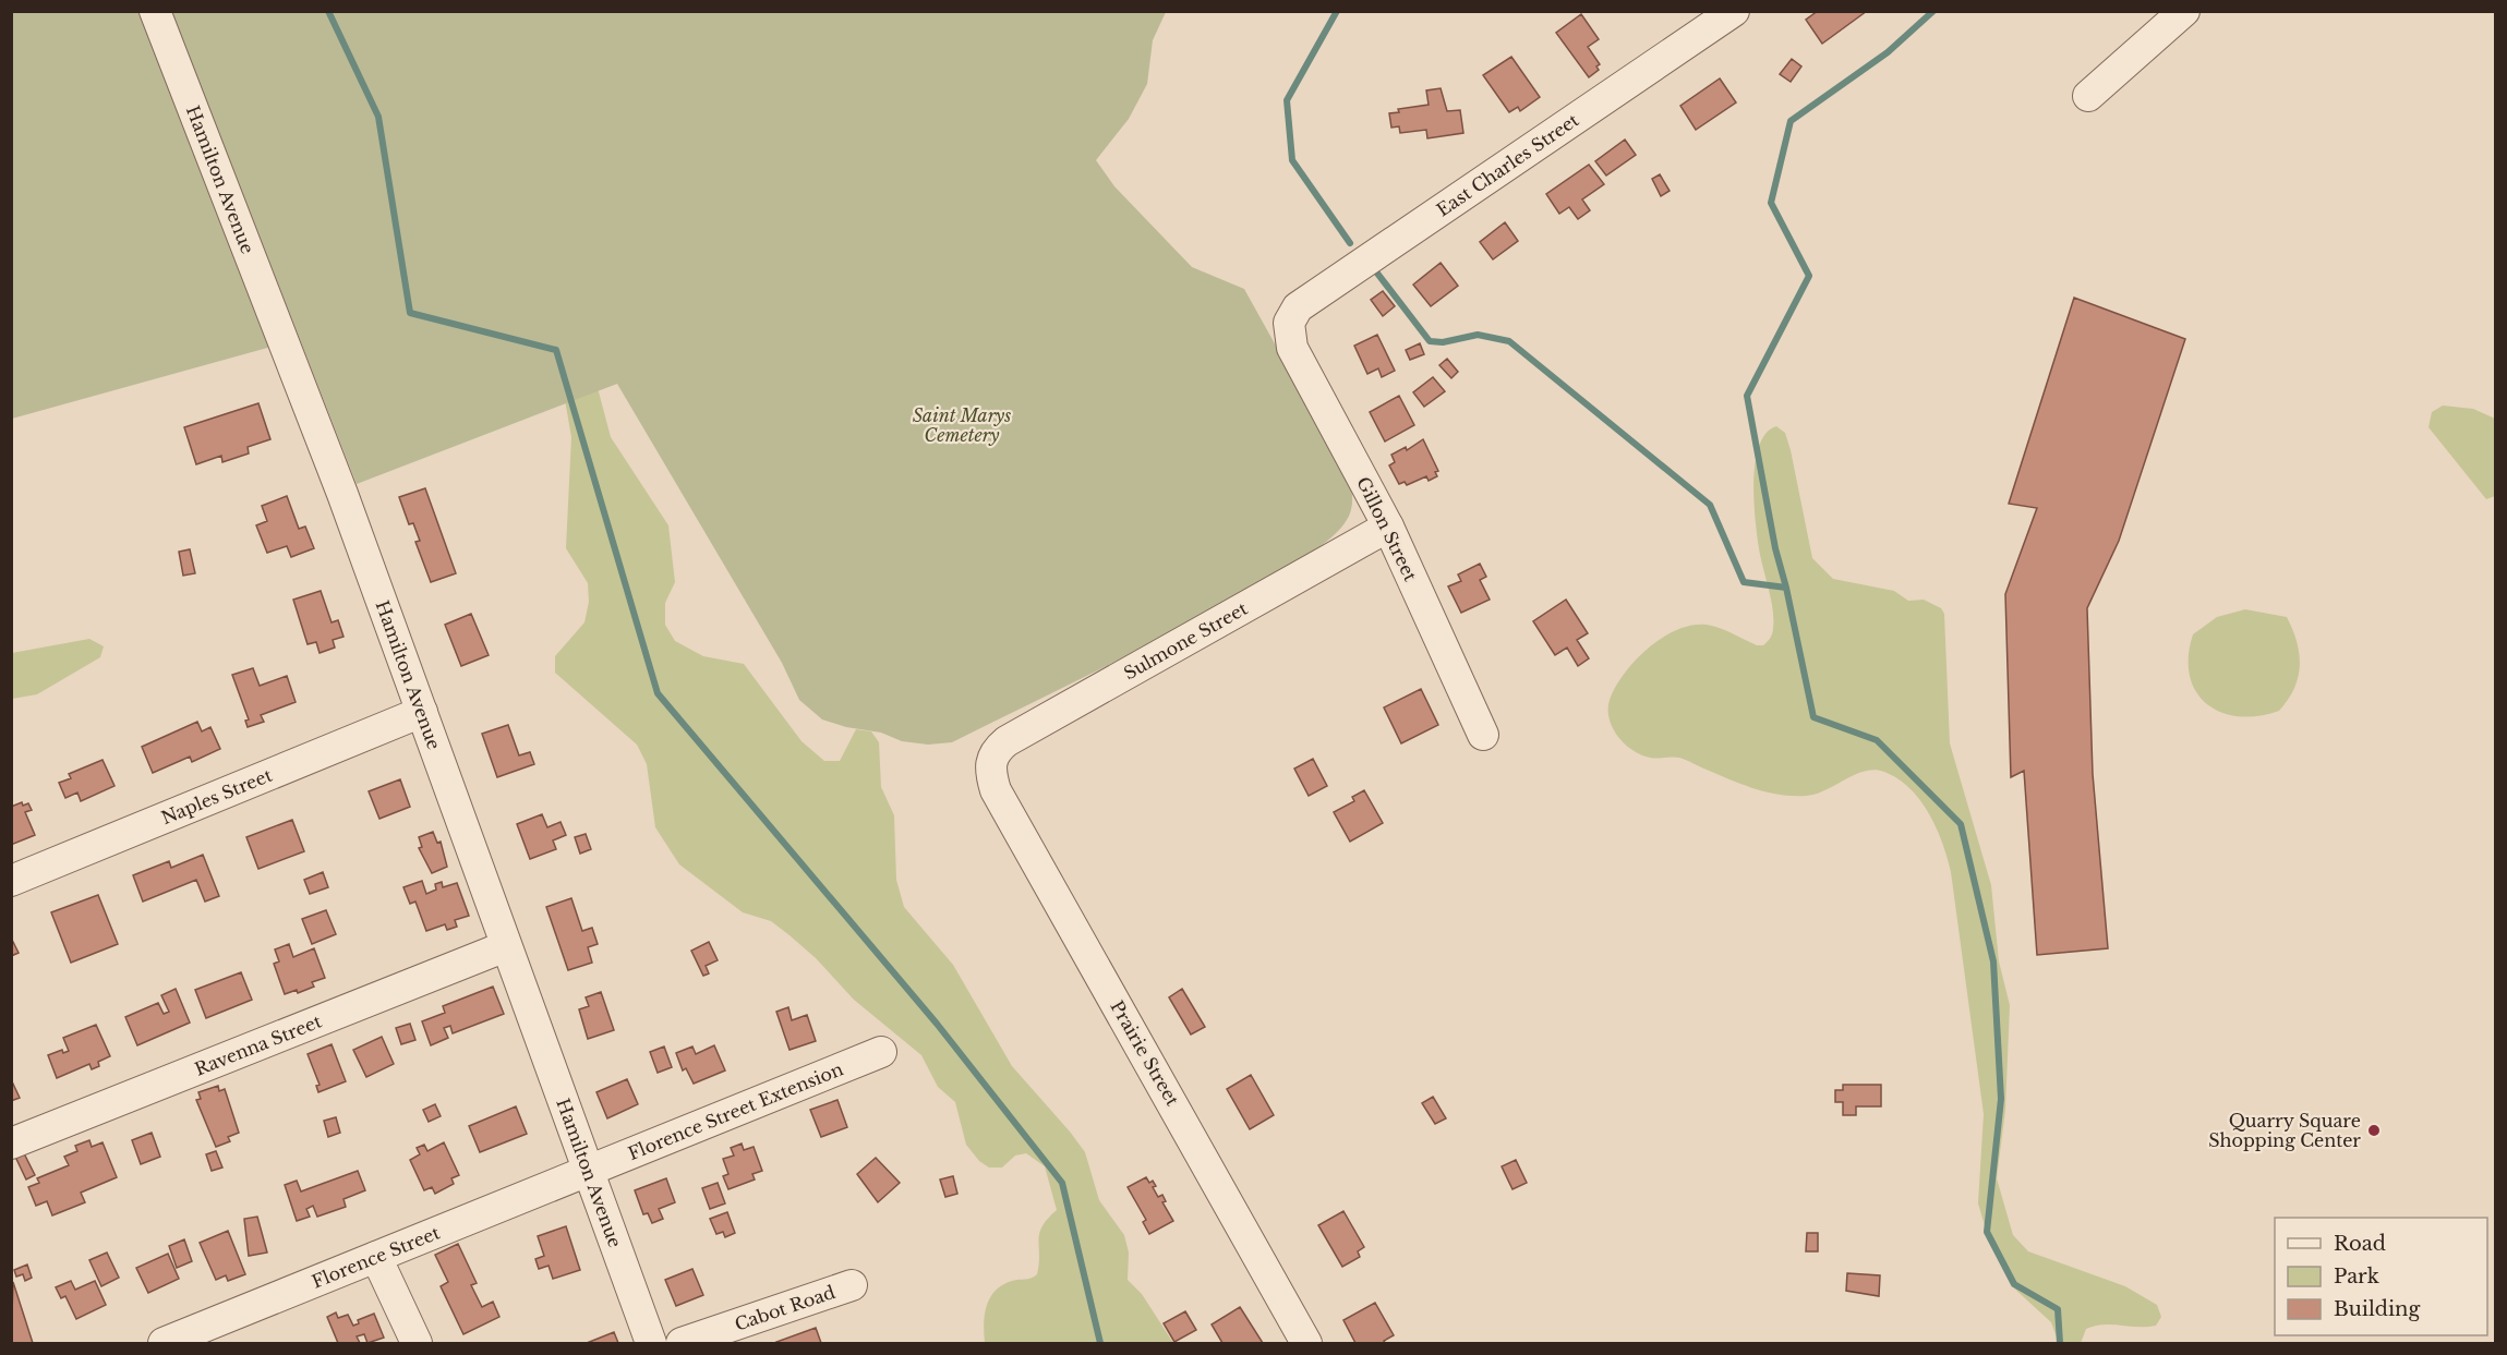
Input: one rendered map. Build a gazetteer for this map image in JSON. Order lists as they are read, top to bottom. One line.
{"streets":{"street":["East Charles Street","Hamilton Avenue","Gillon Street","Sulmone Street","Naples Street","Ravenna Street","Prairie Street","Florence Street Extension","Florence Street","Cabot Road"]},"crossings":[["East Charles Street","Gillon Street"],["Hamilton Avenue","Naples Street"],["Hamilton Avenue","Ravenna Street"],["Hamilton Avenue","Florence Street Extension"],["Hamilton Avenue","Florence Street"],["Gillon Street","Sulmone Street"],["Sulmone Street","Prairie Street"],["Florence Street Extension","Florence Street"]],"parks":["Saint Marys Cemetery"],"places":["Quarry Square Shopping Center"],"legend":["Road","Park","Building"]}
